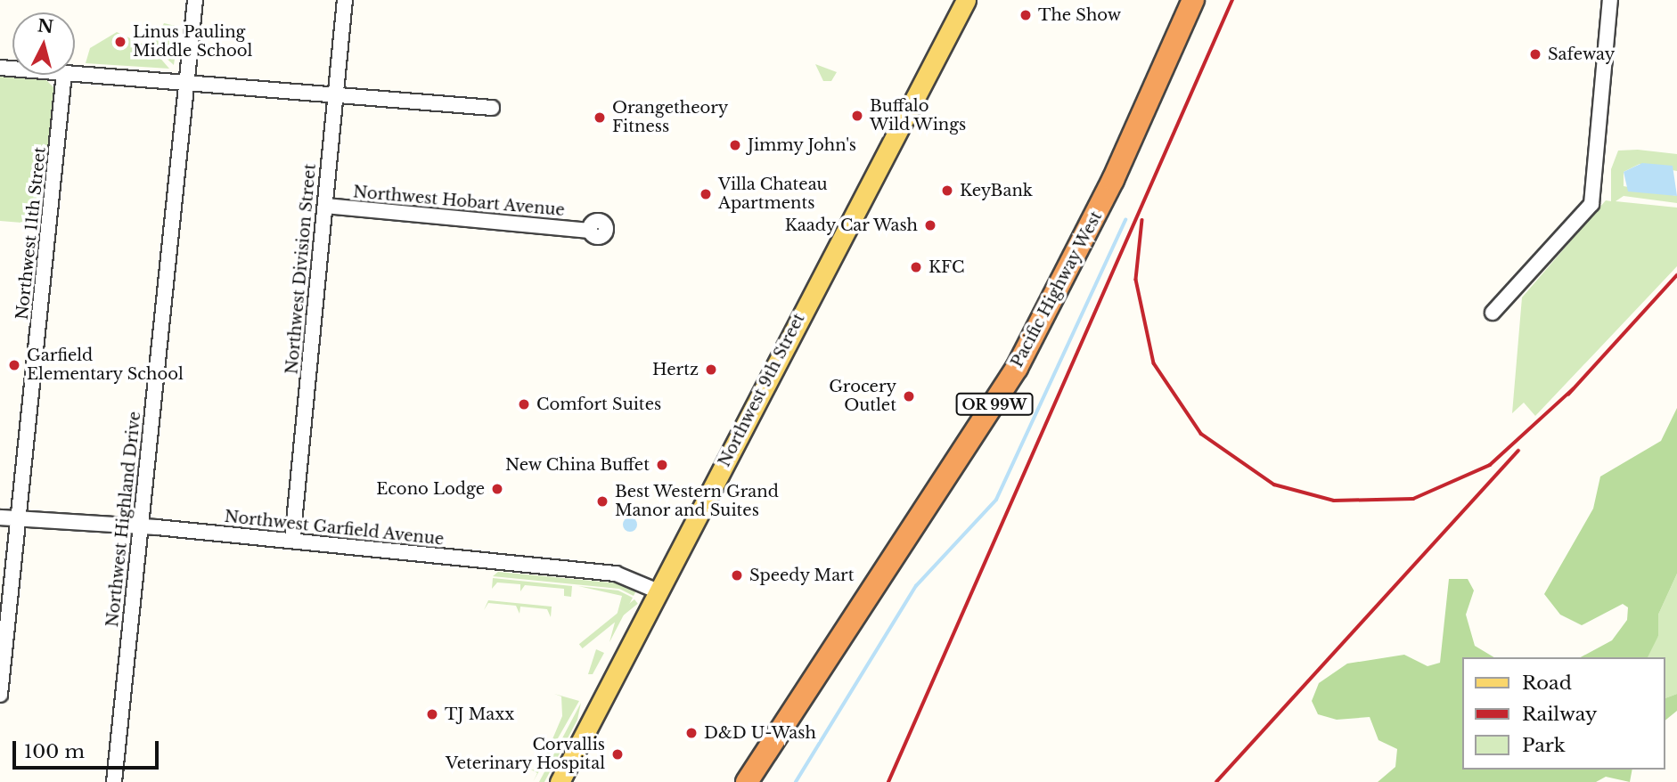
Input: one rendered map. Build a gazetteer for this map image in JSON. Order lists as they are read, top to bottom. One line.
{"streets":{"highway":["Pacific Highway West","OR 99W"],"main road":["Northwest 9th Street"],"street":["Northwest Hobart Avenue","Northwest 11th Street","Northwest Division Street","Northwest Highland Drive","Northwest Garfield Avenue"]},"crossings":[["Northwest Hobart Avenue","Northwest Division Street"],["Northwest 11th Street","Northwest Garfield Avenue"],["Northwest Division Street","Northwest Garfield Avenue"],["Northwest 9th Street","Northwest Garfield Avenue"],["Northwest Highland Drive","Northwest Garfield Avenue"]],"places":["The Show","Linus Pauling Middle School","Safeway","Buffalo Wild Wings","Orangetheory Fitness","Jimmy John's","KeyBank","Villa Chateau Apartments","Kaady Car Wash","KFC","Garfield Elementary School","Hertz","Grocery Outlet","Comfort Suites","New China Buffet","Econo Lodge","Best Western Grand Manor and Suites","Speedy Mart","TJ Maxx","D&D U-Wash","Corvallis Veterinary Hospital"],"legend":["Road","Railway","Park"],"scale_bar":"100 m","north":"top"}
